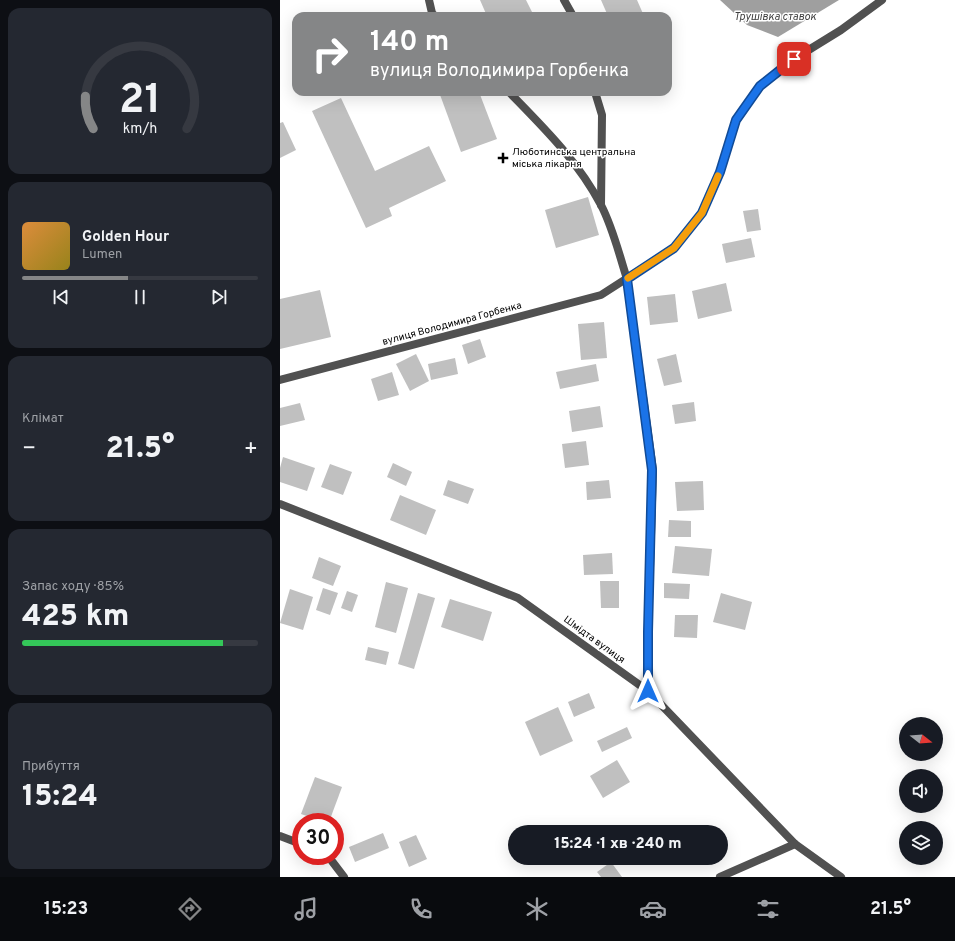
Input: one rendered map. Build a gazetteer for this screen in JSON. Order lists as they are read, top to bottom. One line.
{"streets":{"street":["вулиця Володимира Горбенка","Шмідта вулиця"]},"water":["Трушівка ставок"],"places":{"health":["Люботинська центральна міська лікарня"]},"north":"right","page":{"turn":["140 m","вулиця Володимира Горбенка"],"song":["Golden Hour","Lumen"],"tile":["Клімат",["Запас ходу · 85%","425 km"],["Прибуття","15:24"]],"heat":["−","21.5°","+"],"limit":"30","trip":"15:24 · 1 хв · 240 m","tabs":["15:23","21.5°"],"gauge":["21","km/h"]}}
